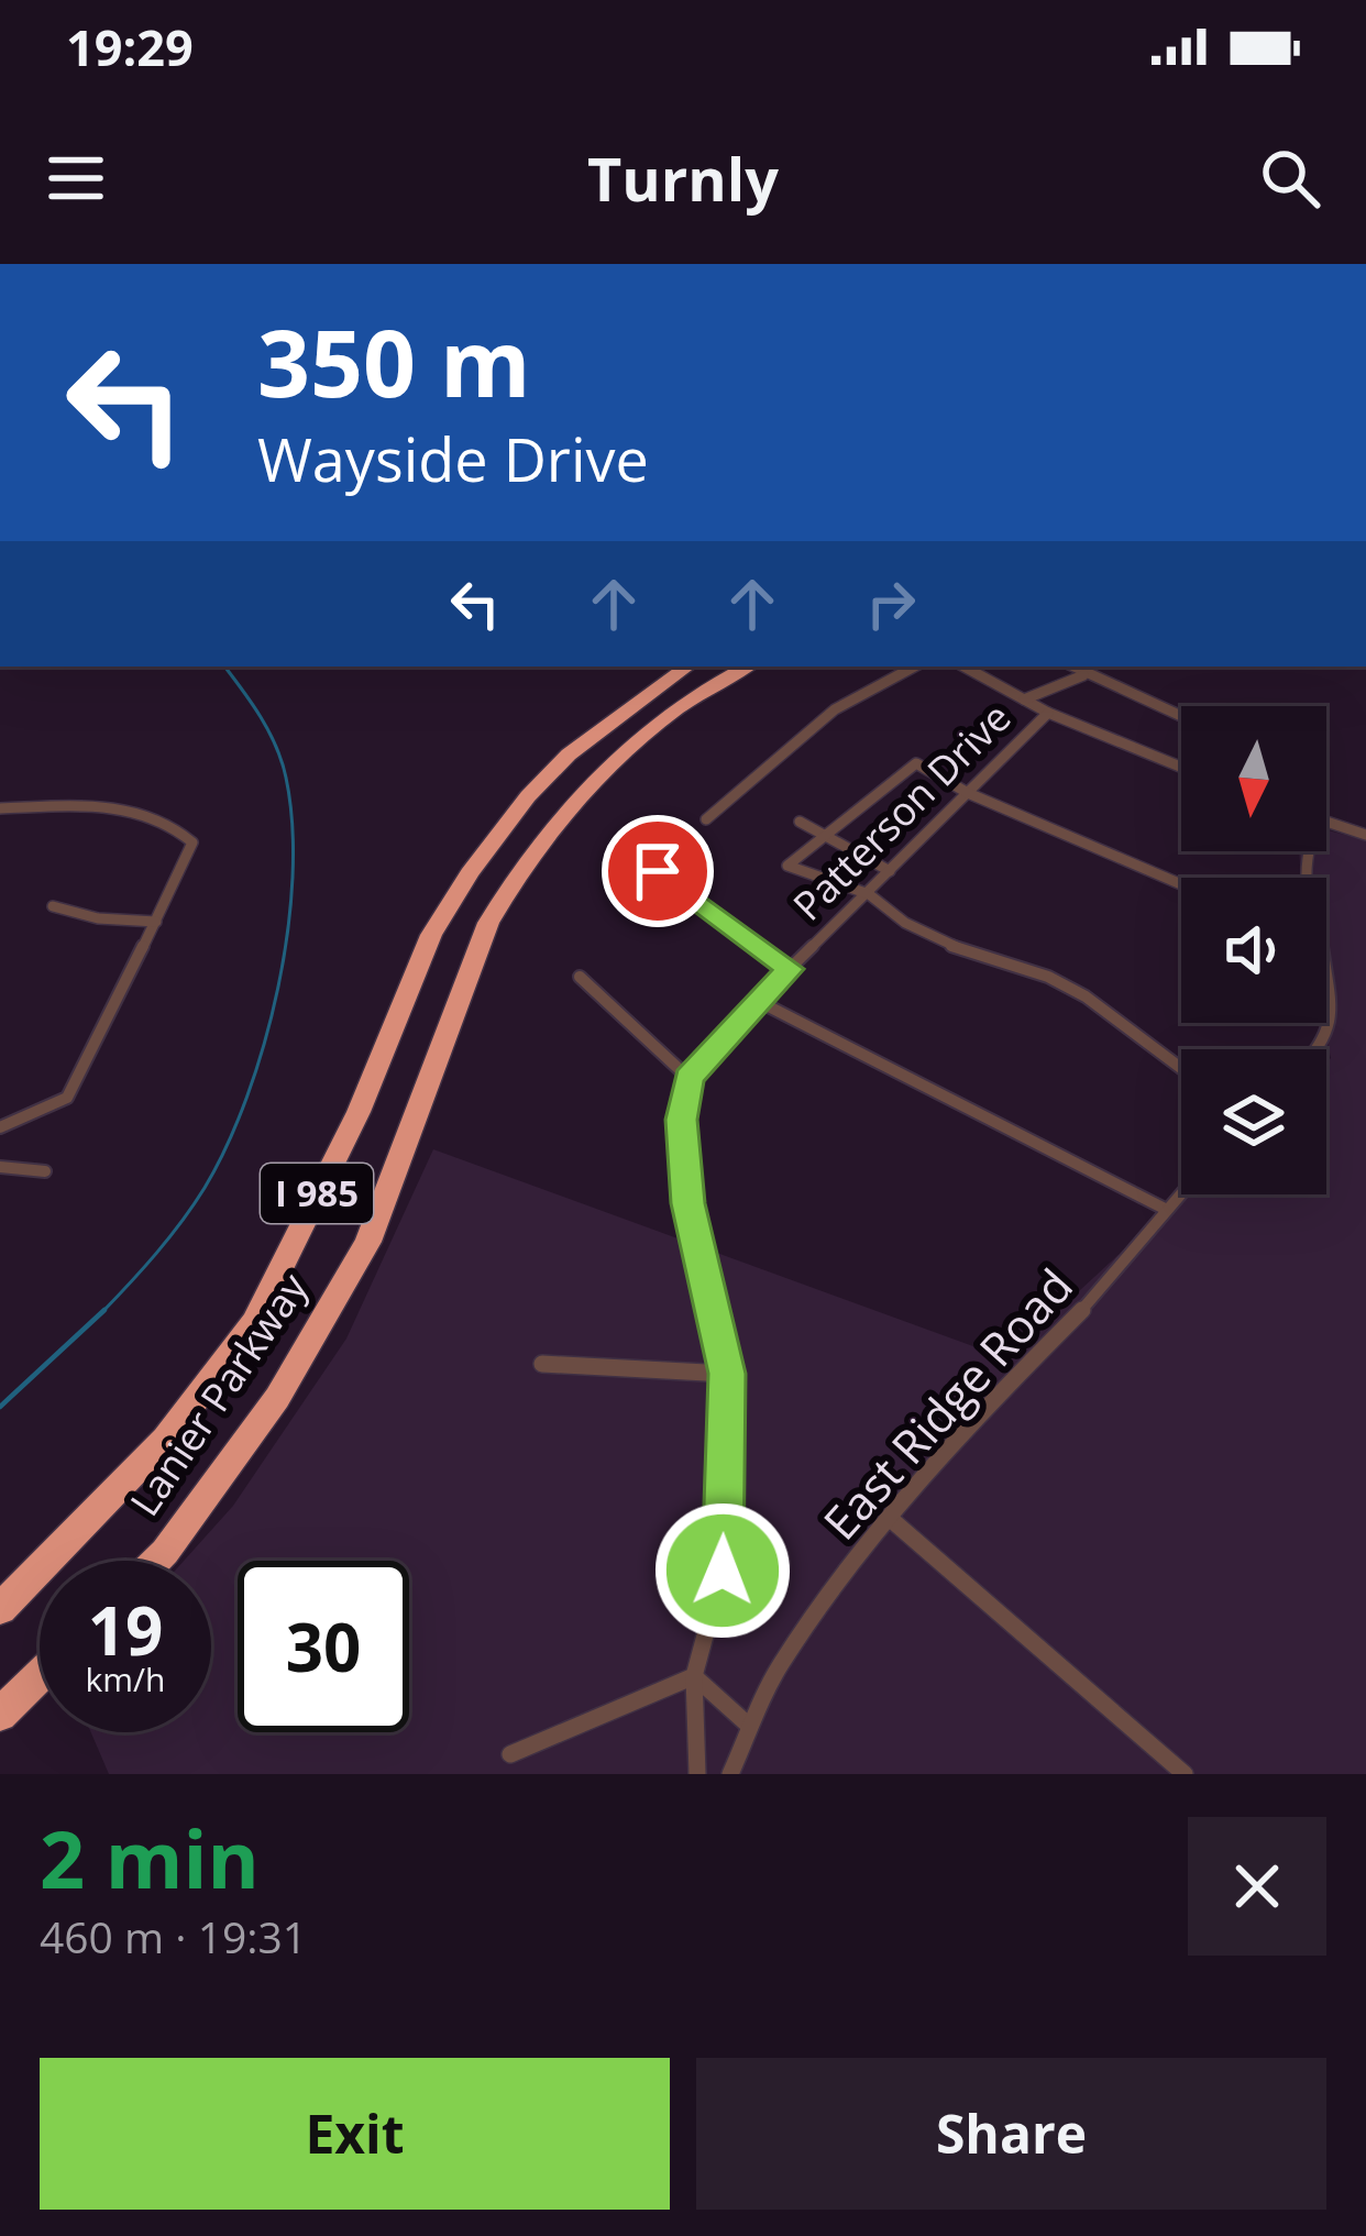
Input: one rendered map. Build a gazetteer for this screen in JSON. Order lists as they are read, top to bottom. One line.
{"streets":{"highway":["I 985","Lanier Parkway"],"street":["Patterson Drive","East Ridge Road"]},"north":"bottom","page":{"status":"19:29","header":"Turnly","turn":["350 m","Wayside Drive"],"speed":"19 km/h","limit":"30","heading":["2 min","460 m · 19:31"],"buttons":["Exit","Share"]}}
